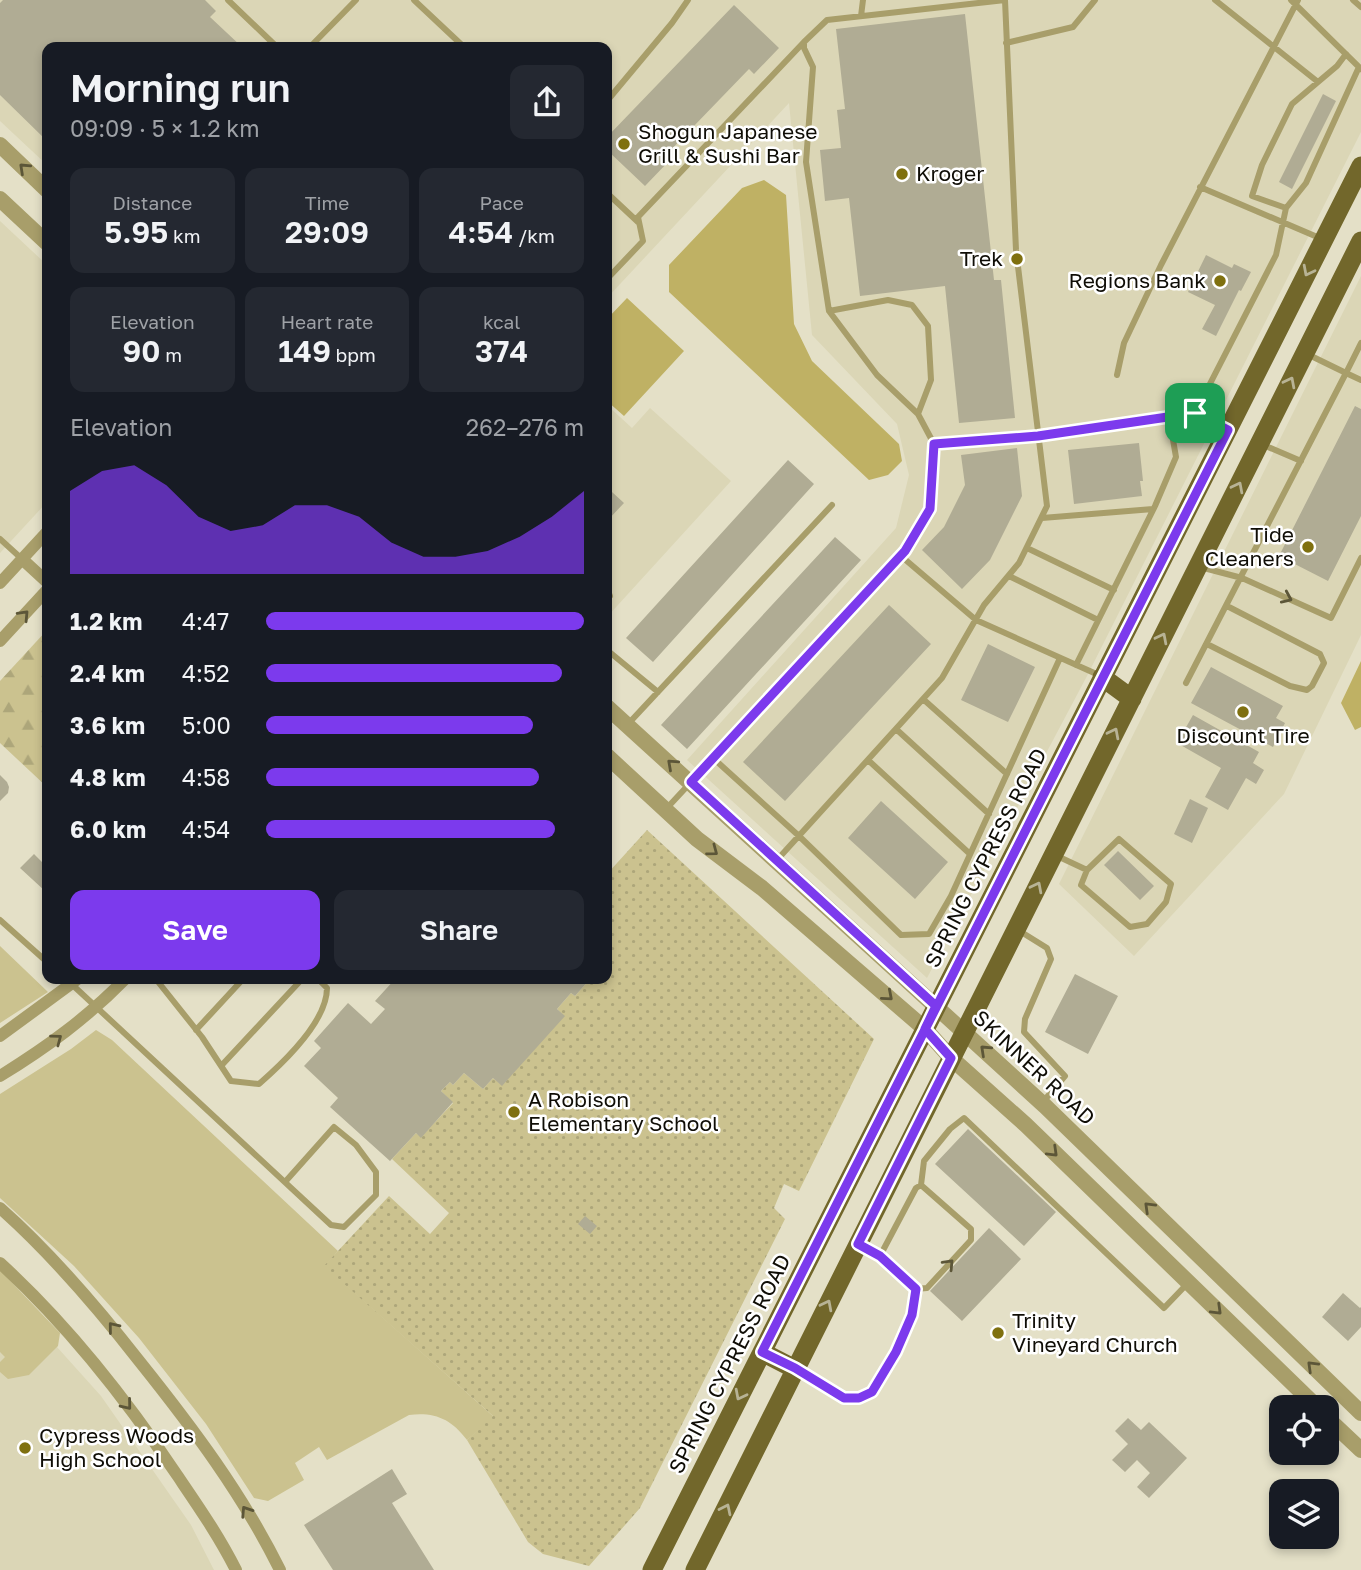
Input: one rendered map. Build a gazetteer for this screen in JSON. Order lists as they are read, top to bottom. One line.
{"streets":{"main road":["SPRING CYPRESS ROAD"],"street":["SKINNER ROAD"]},"crossings":[["SPRING CYPRESS ROAD","SKINNER ROAD"]],"places":["Shogun Japanese Grill & Sushi Bar","Kroger","Trek","Regions Bank","Tide Cleaners","Discount Tire","A Robison Elementary School","Trinity Vineyard Church","Cypress Woods High School"],"page":{"heading":["Morning run","09:09 · 5 × 1.2 km"],"stats":[["Distance","5.95 km"],["Time","29:09"],["Pace","4:54 /km"],["Elevation","90 m"],["Heart rate","149 bpm"],["kcal","374"]],"chart":["Elevation","262–276 m"],"list":[{"name":"1.2 km","note":"4:47"},{"name":"2.4 km","note":"4:52"},{"name":"3.6 km","note":"5:00"},{"name":"4.8 km","note":"4:58"},{"name":"6.0 km","note":"4:54"}],"buttons":["Save","Share"]}}
